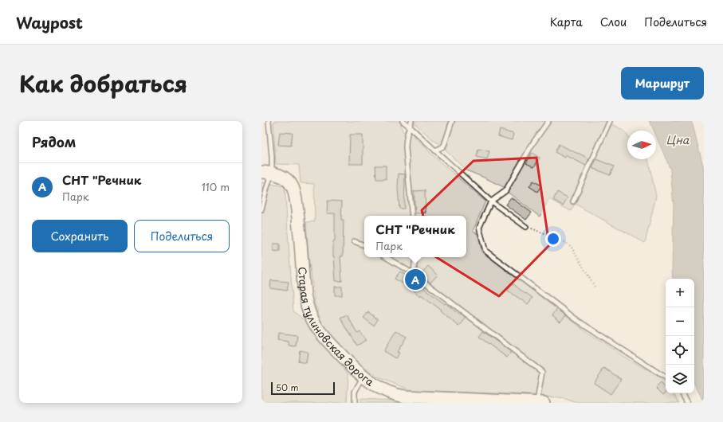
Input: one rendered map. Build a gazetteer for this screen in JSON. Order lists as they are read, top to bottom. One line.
{"streets":{"street":["Старая тулиновская дорога"]},"water":["Цна"],"scale_bar":"50 m","north":"right","page":{"header":"Waypost","nav":["Карта","Слои","Поделиться"],"title":"Как добраться","buttons":["Маршрут",["Сохранить","Поделиться"]],"heading":"Рядом","list":[{"mark":"A","name":"СНТ \"Речник","note":"Парк","value":"110 m"}],"popup":["СНТ \"Речник","Парк"],"pins":"A","map_buttons":["+","−"],"scale":"50 m"}}
